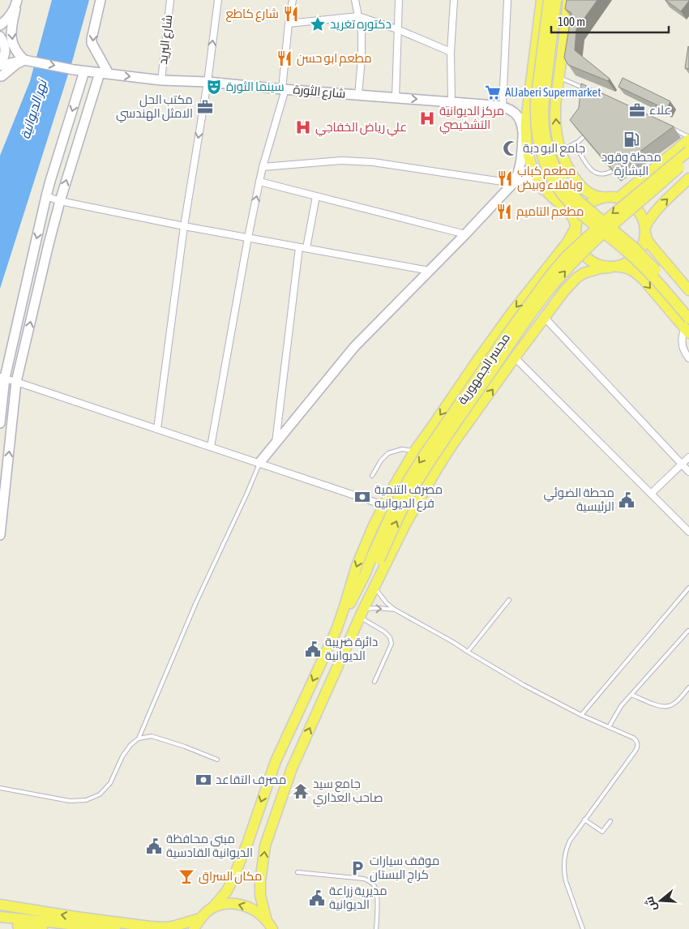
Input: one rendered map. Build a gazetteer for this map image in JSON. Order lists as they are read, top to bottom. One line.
{"streets":{"main road":["شارع الثورة","مجسر الجمهورية"],"street":["شارع البريد"]},"crossings":[["شارع البريد","شارع الثورة"]],"water":["نهر الديوانية"],"places":{"restaurant":["شارع كاطع","مطعم ابو حسن","مطعم كباب وباقلاء وبيض","مطعم التاميم"],"place":["دكتوره تغريد"],"theatre":["سينما الثورة"],"supermarket":["AlJaberi Supermarket"],"office":["مكتب الحل الامثل الهندسي","علاء"],"hospital":["مركز الديوانية التشخيصي","علي رياض الخفاجي"],"fuel station":["محطة وقود البشارة"],"mosque":["جامع البو دبة"],"bank":["مصرف التنمية فرع الديوانيه","مصرف التقاعد"],"public building":["محطة الضوئي الرئيسية","دائرة ضريبة الديوانية","مبنى محافظة الديوانية القادسية","مديرية زراعة الديوانية"],"temple":["جامع سيد صاحب العذاري"],"parking":["موقف سيارات كراج البستان"],"bar":["مكان السراق"]},"scale_bar":"100 m","north":"left"}
